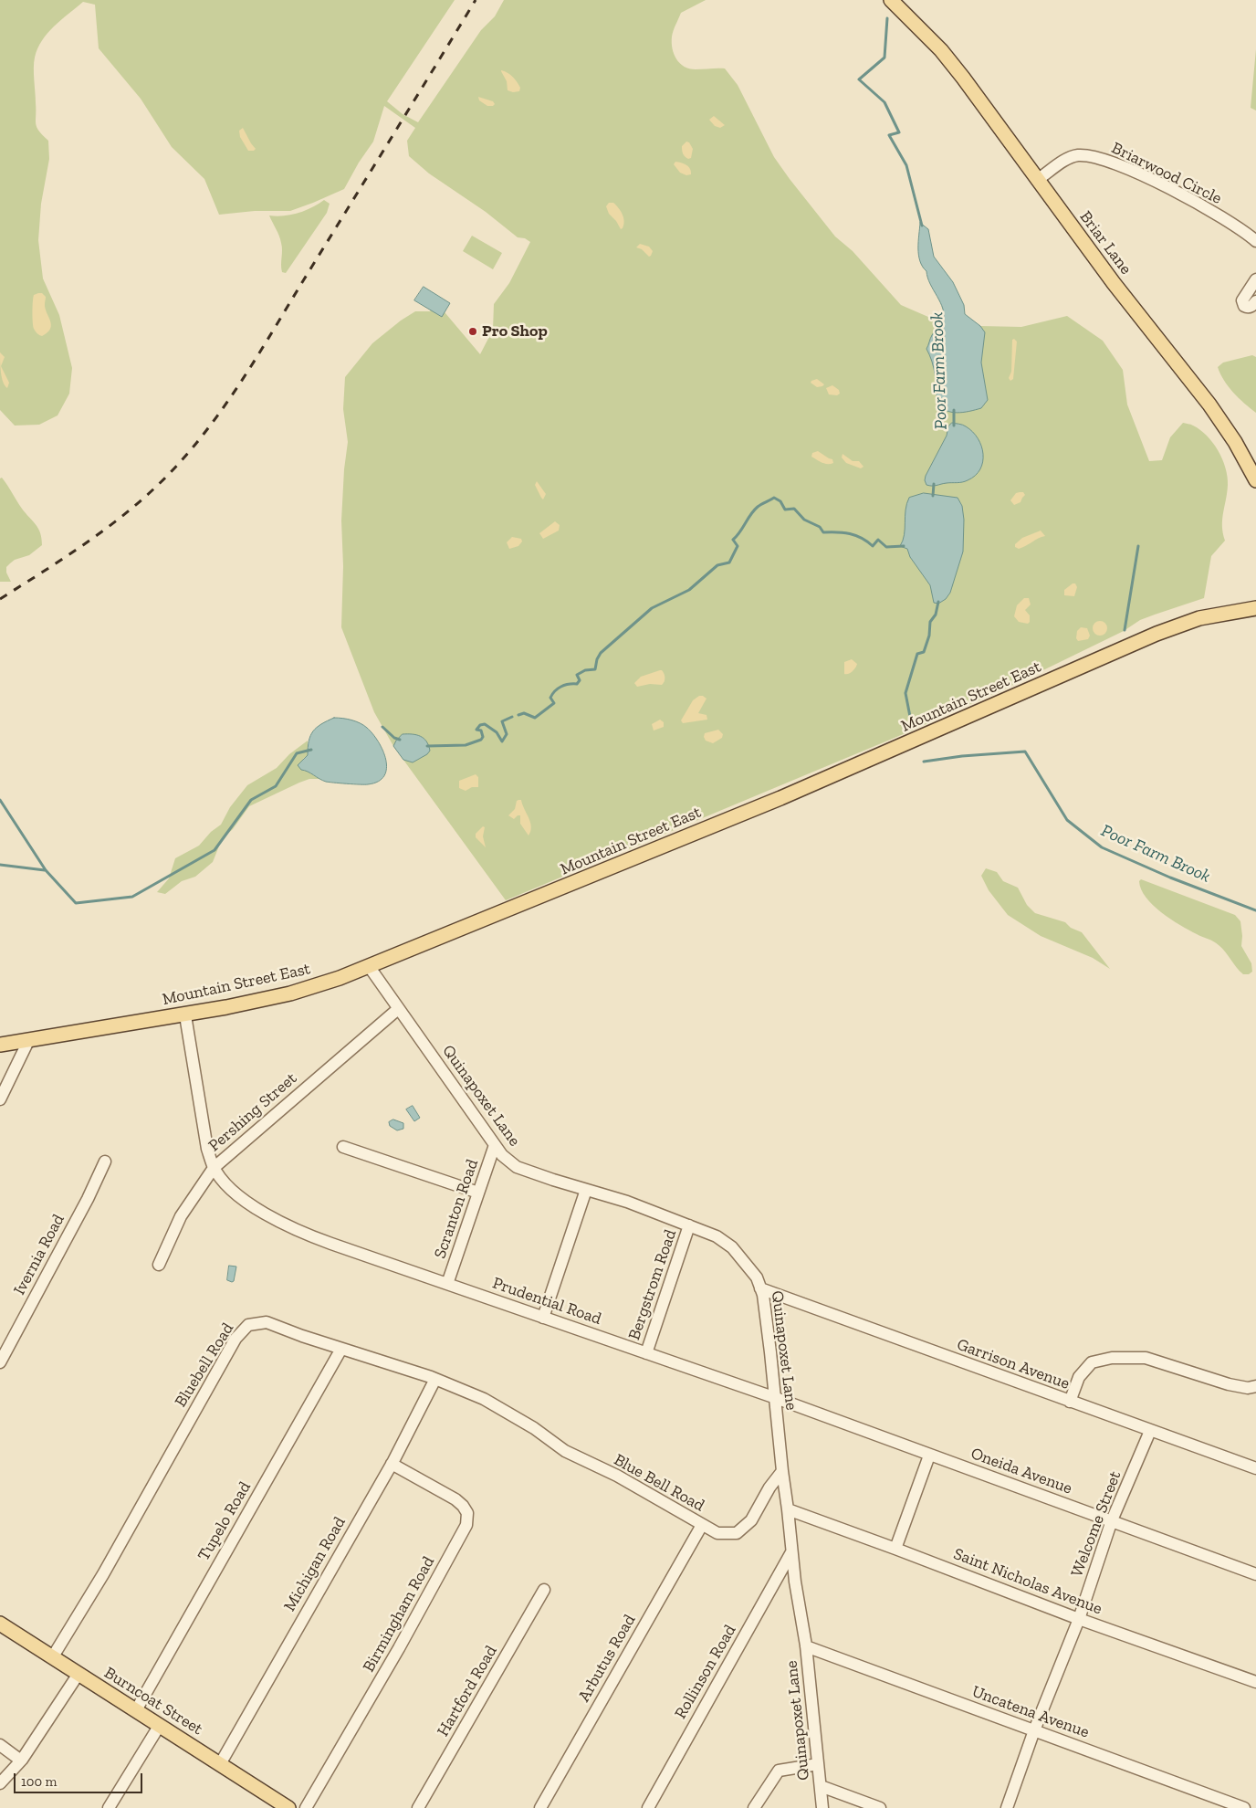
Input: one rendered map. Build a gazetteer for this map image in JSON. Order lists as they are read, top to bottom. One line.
{"streets":{"main road":["Briar Lane","Mountain Street East","Burncoat Street"],"street":["Briarwood Circle","Quinapoxet Lane","Pershing Street","Scranton Road","Ivernia Road","Bergstrom Road","Prudential Road","Garrison Avenue","Bluebell Road","Oneida Avenue","Blue Bell Road","Tupelo Road","Welcome Street","Michigan Road","Saint Nicholas Avenue","Birmingham Road","Arbutus Road","Rollinson Road","Hartford Road","Uncatena Avenue"]},"crossings":[["Briarwood Circle","Briar Lane"],["Mountain Street East","Quinapoxet Lane"],["Quinapoxet Lane","Pershing Street"],["Quinapoxet Lane","Scranton Road"],["Quinapoxet Lane","Bergstrom Road"],["Quinapoxet Lane","Prudential Road"],["Quinapoxet Lane","Garrison Avenue"],["Quinapoxet Lane","Oneida Avenue"],["Quinapoxet Lane","Blue Bell Road"],["Quinapoxet Lane","Saint Nicholas Avenue"],["Quinapoxet Lane","Rollinson Road"],["Quinapoxet Lane","Uncatena Avenue"],["Pershing Street","Prudential Road"],["Scranton Road","Prudential Road"],["Bergstrom Road","Prudential Road"],["Prudential Road","Oneida Avenue"],["Garrison Avenue","Welcome Street"],["Bluebell Road","Blue Bell Road"],["Bluebell Road","Tupelo Road"],["Bluebell Road","Michigan Road"],["Bluebell Road","Burncoat Street"],["Oneida Avenue","Welcome Street"],["Blue Bell Road","Arbutus Road"],["Tupelo Road","Burncoat Street"],["Welcome Street","Saint Nicholas Avenue"],["Welcome Street","Uncatena Avenue"],["Michigan Road","Birmingham Road"],["Michigan Road","Burncoat Street"]],"water":["Poor Farm Brook"],"places":["Pro Shop"],"scale_bar":"100 m"}
